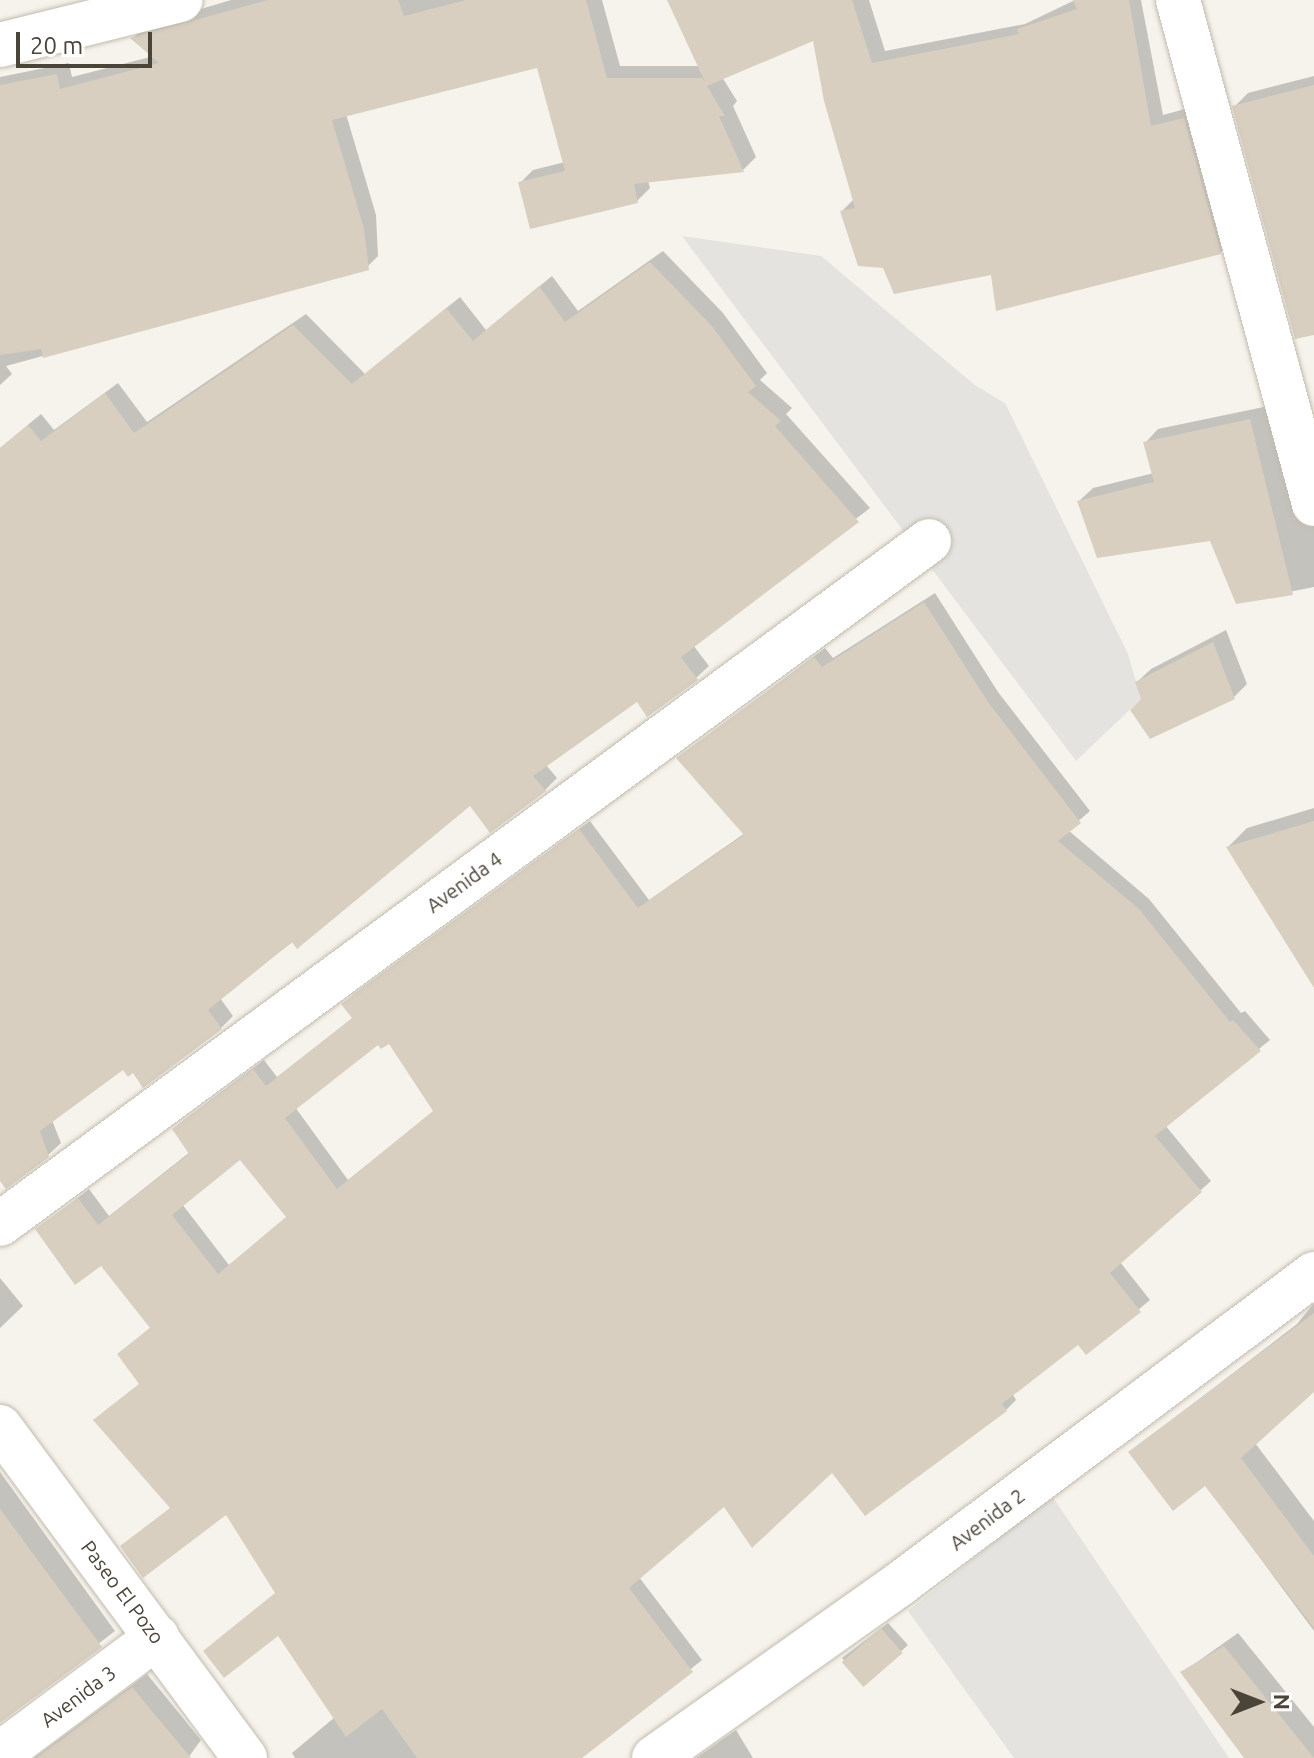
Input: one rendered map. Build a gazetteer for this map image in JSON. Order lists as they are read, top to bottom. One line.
{"streets":{"street":["Avenida 4","Avenida 2","Paseo El Pozo","Avenida 3"]},"crossings":[["Paseo El Pozo","Avenida 3"]],"scale_bar":"20 m","north":"right"}
